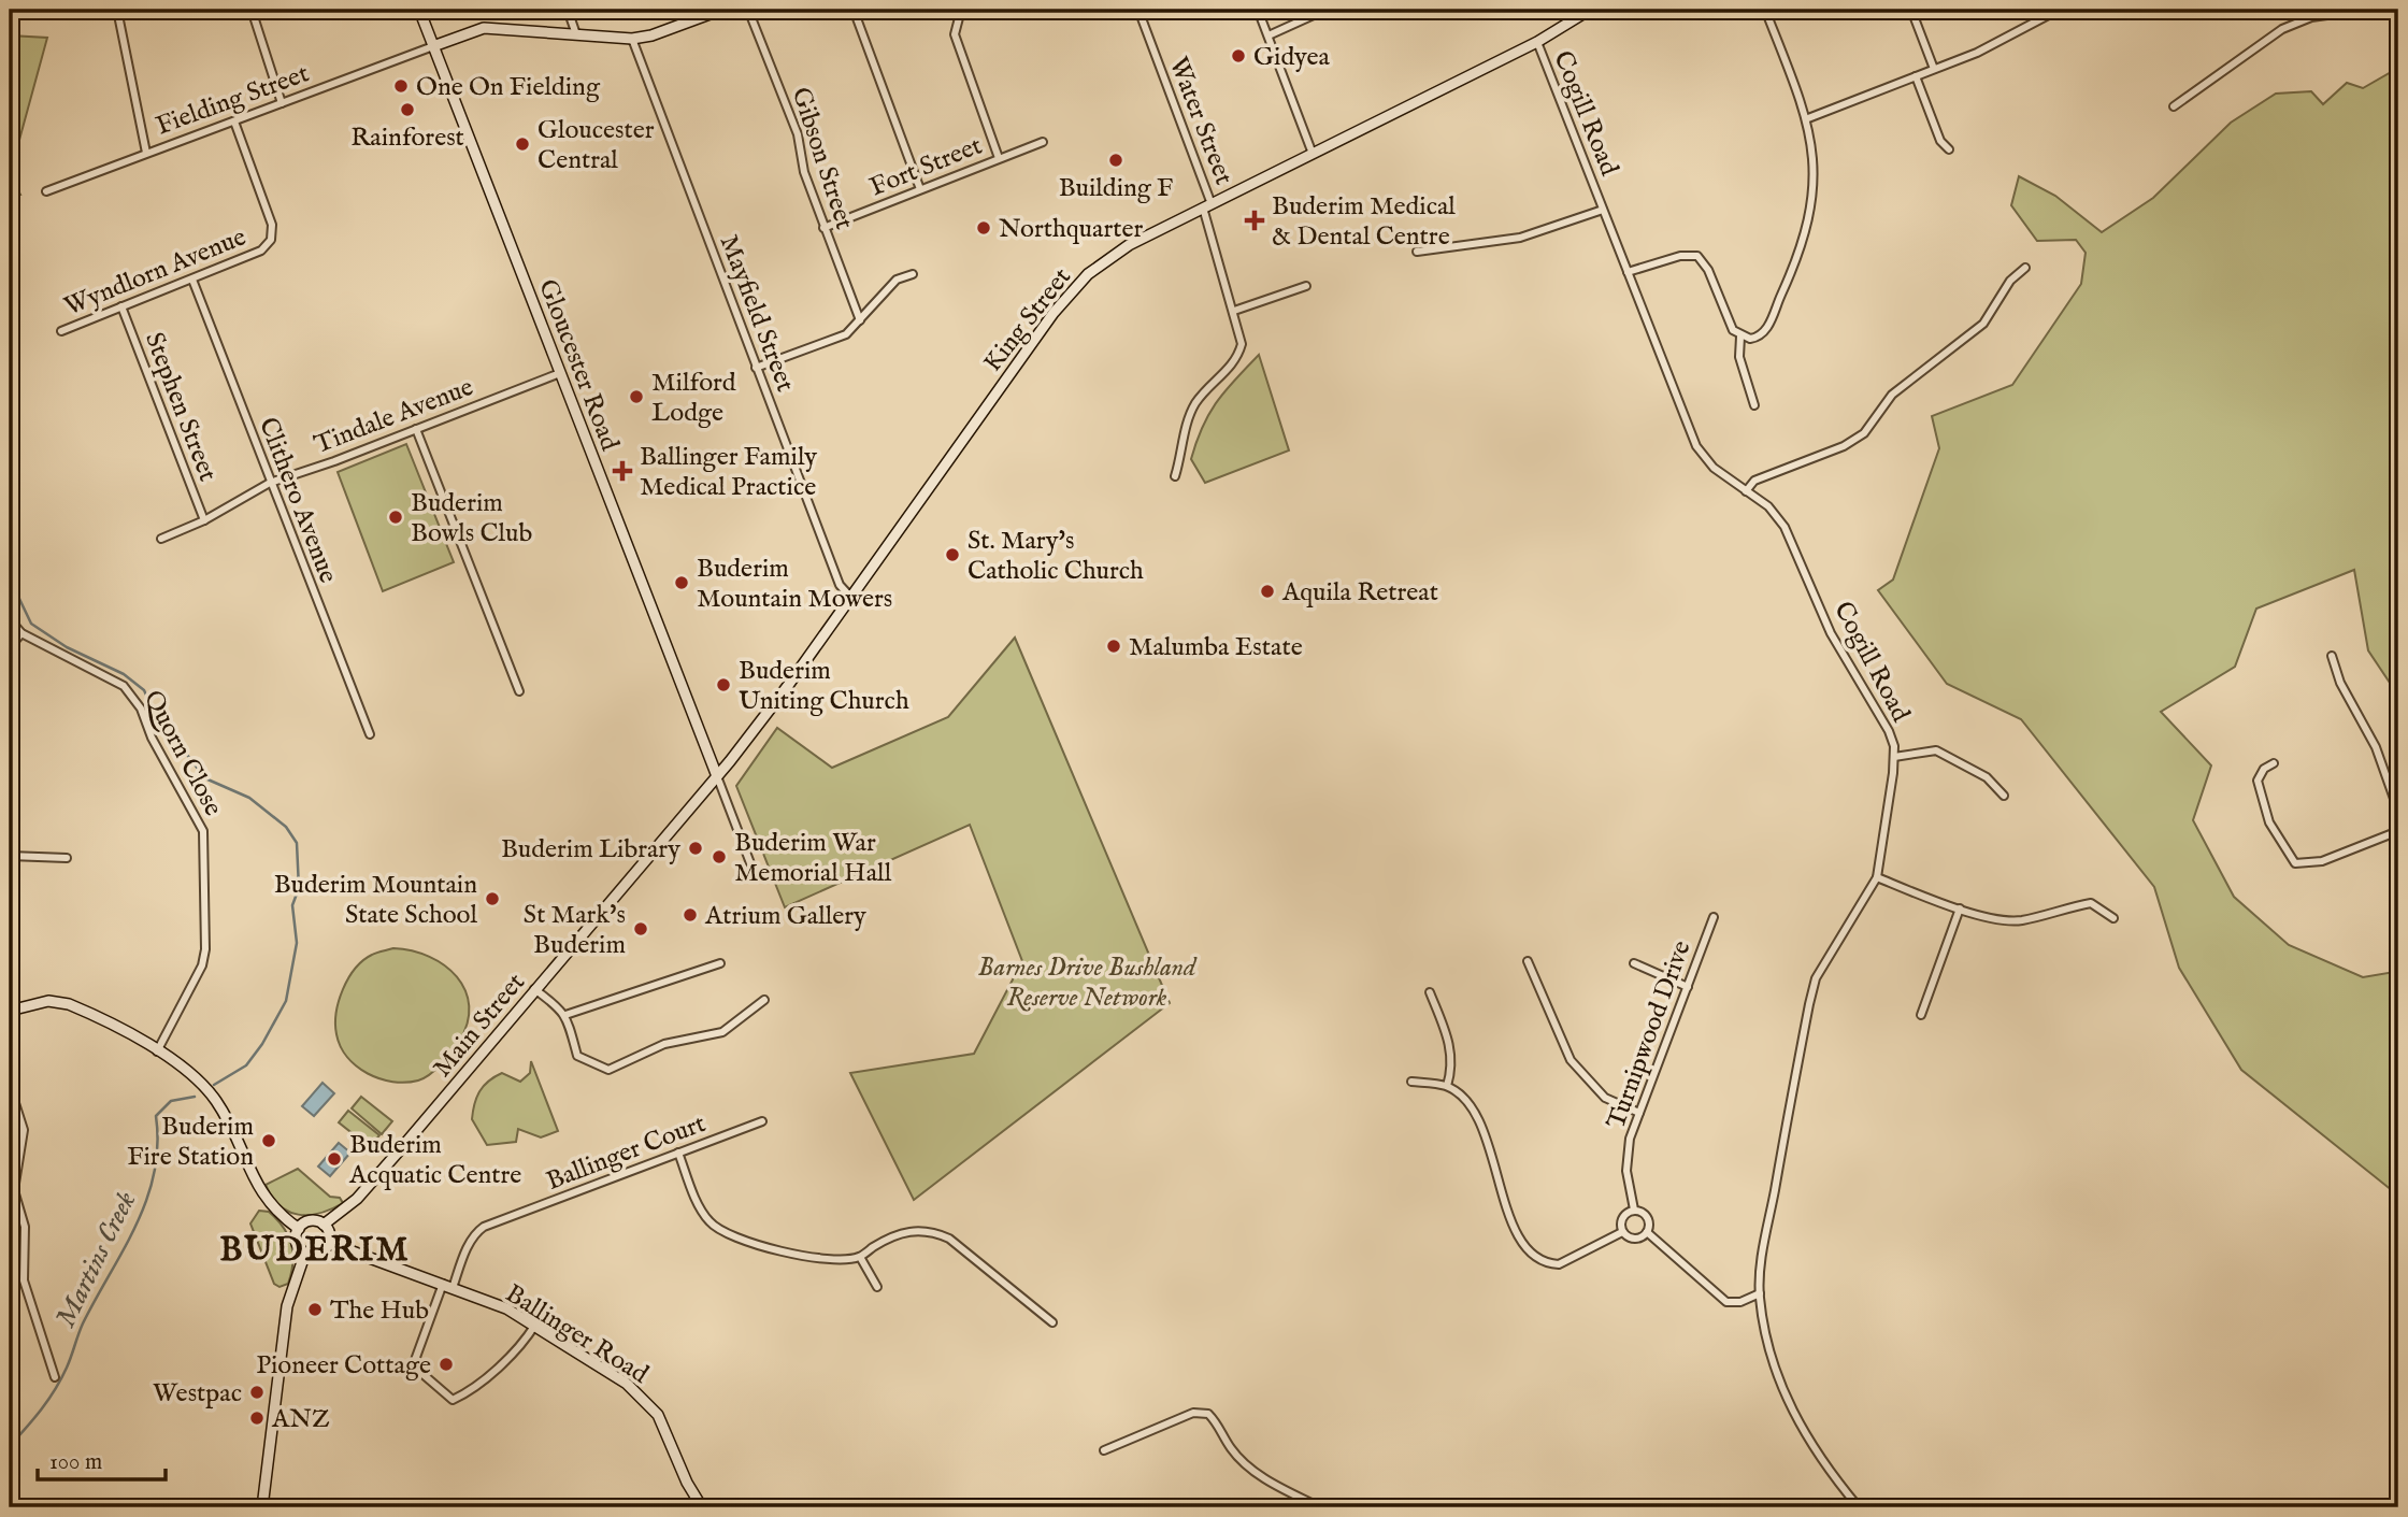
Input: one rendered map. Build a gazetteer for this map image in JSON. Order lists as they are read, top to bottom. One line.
{"streets":{"main road":["King Street","Gloucester Road","Main Street","Ballinger Road"],"street":["Fielding Street","Cogill Road","Water Street","Gibson Street","Fort Street","Wyndlorn Avenue","Mayfield Street","Stephen Street","Tindale Avenue","Clithero Avenue","Quorn Close","Turnipwood Drive","Ballinger Court"]},"crossings":[["Fielding Street","Wyndlorn Avenue"],["Fielding Street","Gloucester Road"],["Cogill Road","King Street"],["Cogill Road","Turnipwood Drive"],["Water Street","King Street"],["Gibson Street","Fort Street"],["Wyndlorn Avenue","Stephen Street"],["Wyndlorn Avenue","Clithero Avenue"],["Mayfield Street","King Street"],["King Street","Gloucester Road"],["King Street","Main Street"],["Gloucester Road","Tindale Avenue"],["Gloucester Road","Main Street"],["Stephen Street","Tindale Avenue"],["Tindale Avenue","Clithero Avenue"],["Main Street","Ballinger Road"],["Ballinger Court","Ballinger Road"]],"districts":["BUDERIM"],"water":["Martins Creek"],"parks":["Barnes Drive Bushland Reserve Network"],"places":{"other":["Gidyea","One On Fielding","Rainforest","Gloucester Central","Building F","Northquarter","Milford Lodge","Buderim Bowls Club","St. Mary's Catholic Church","Buderim Mountain Mowers","Aquila Retreat","Malumba Estate","Buderim Uniting Church","Buderim Library","Buderim War Memorial Hall","Buderim Mountain State School","Atrium Gallery","St Mark's Buderim","Buderim Fire Station","Buderim Acquatic Centre","The Hub","Pioneer Cottage","Westpac","ANZ"],"health":["Buderim Medical & Dental Centre","Ballinger Family Medical Practice"]},"scale_bar":"100 m"}
